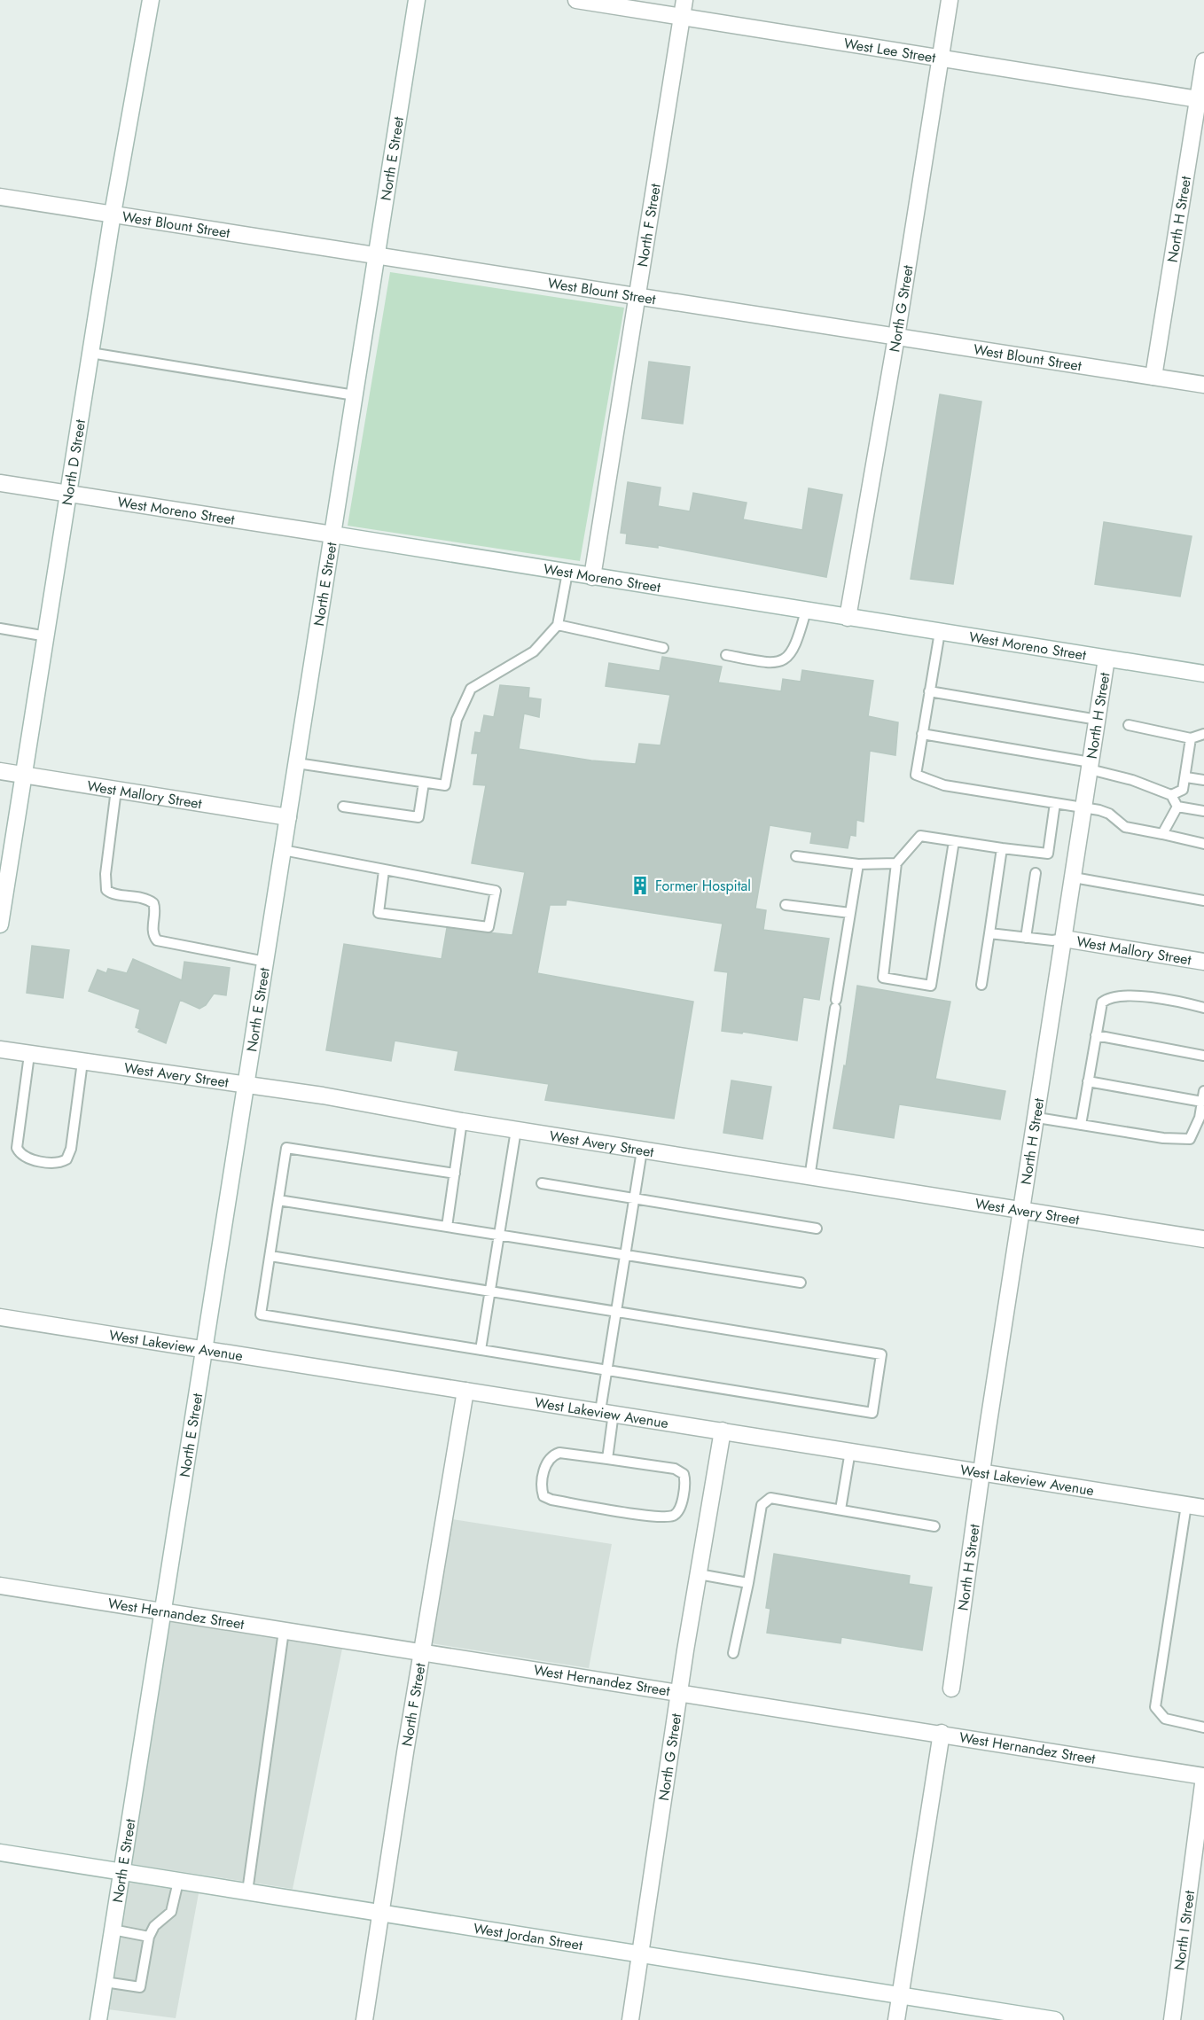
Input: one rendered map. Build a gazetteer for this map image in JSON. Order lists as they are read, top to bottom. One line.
{"streets":{"street":["West Lee Street","North E Street","North H Street","West Blount Street","North F Street","North G Street","North D Street","West Moreno Street","West Mallory Street","West Avery Street","West Lakeview Avenue","West Hernandez Street","North I Street","West Jordan Street"]},"crossings":[["West Lee Street","North H Street"],["West Lee Street","North F Street"],["West Lee Street","North G Street"],["North E Street","West Blount Street"],["North E Street","West Moreno Street"],["North E Street","West Mallory Street"],["North E Street","West Avery Street"],["North E Street","West Lakeview Avenue"],["North E Street","West Hernandez Street"],["North E Street","West Jordan Street"],["North H Street","West Blount Street"],["North H Street","West Moreno Street"],["North H Street","West Mallory Street"],["North H Street","West Avery Street"],["North H Street","West Lakeview Avenue"],["West Blount Street","North F Street"],["West Blount Street","North G Street"],["West Blount Street","North D Street"],["North F Street","West Moreno Street"],["North F Street","West Lakeview Avenue"],["North F Street","West Hernandez Street"],["North F Street","West Jordan Street"],["North G Street","West Moreno Street"],["North G Street","West Lakeview Avenue"],["North G Street","West Hernandez Street"],["North G Street","West Jordan Street"],["North D Street","West Moreno Street"],["North D Street","West Mallory Street"],["West Hernandez Street","North I Street"]],"places":{"building":["Former Hospital"]}}
